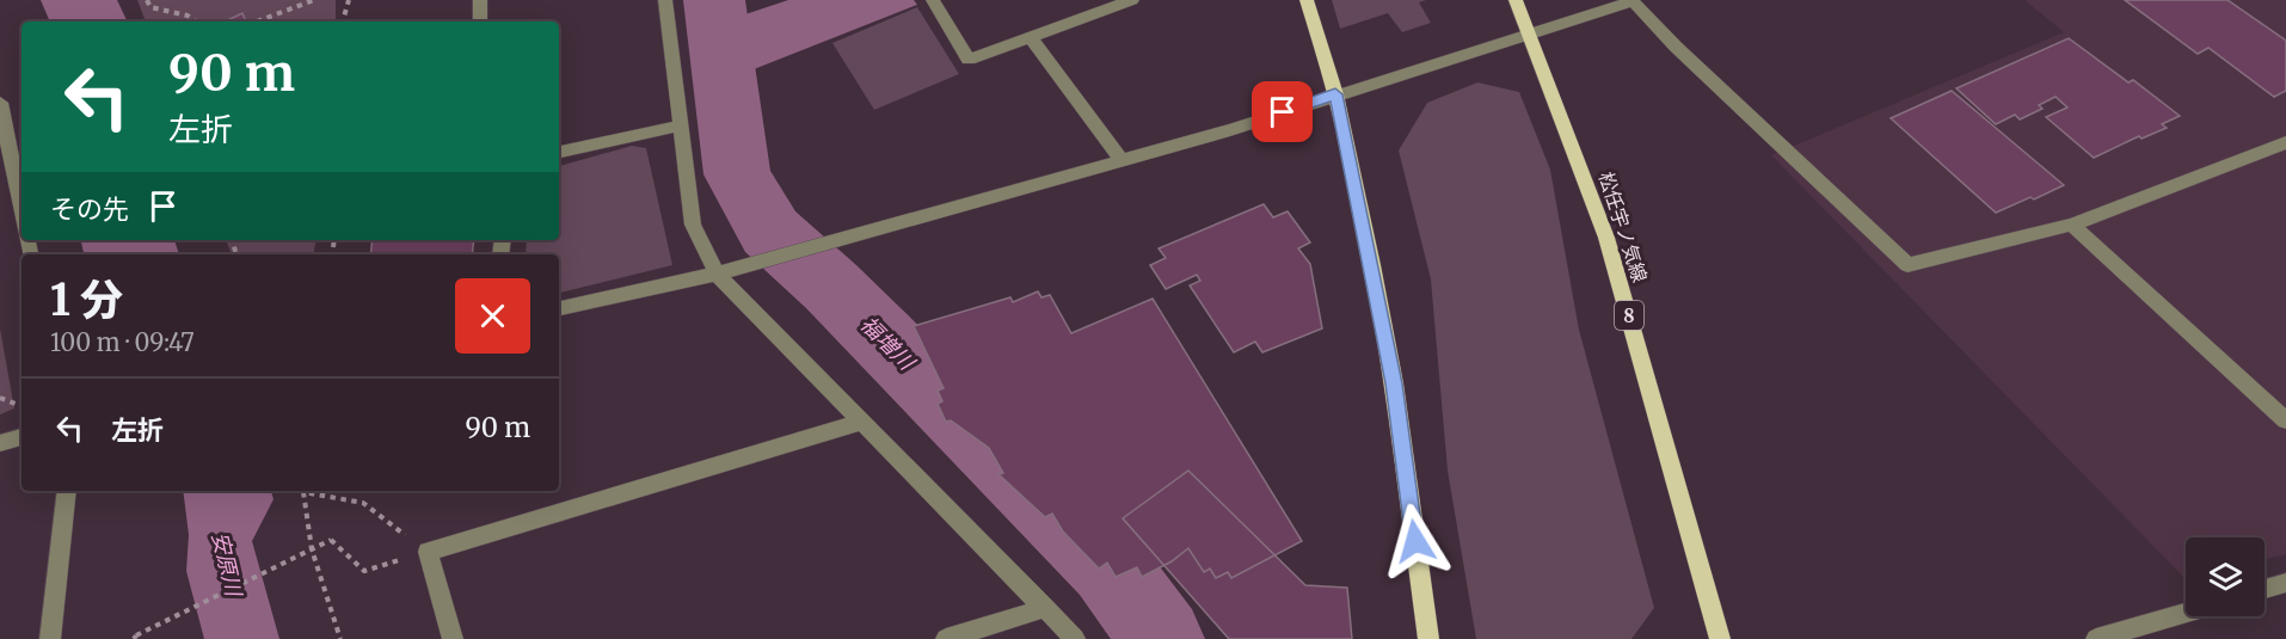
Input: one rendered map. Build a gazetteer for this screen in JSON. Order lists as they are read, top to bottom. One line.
{"streets":{"main road":["松任宇ノ気線","8"]},"water":["福増川","安原川"],"page":{"turn":["90 m","左折"],"then":"その先","heading":["1 分","100 m · 09:47"],"list":[{"name":"左折","value":"90 m"}]}}
